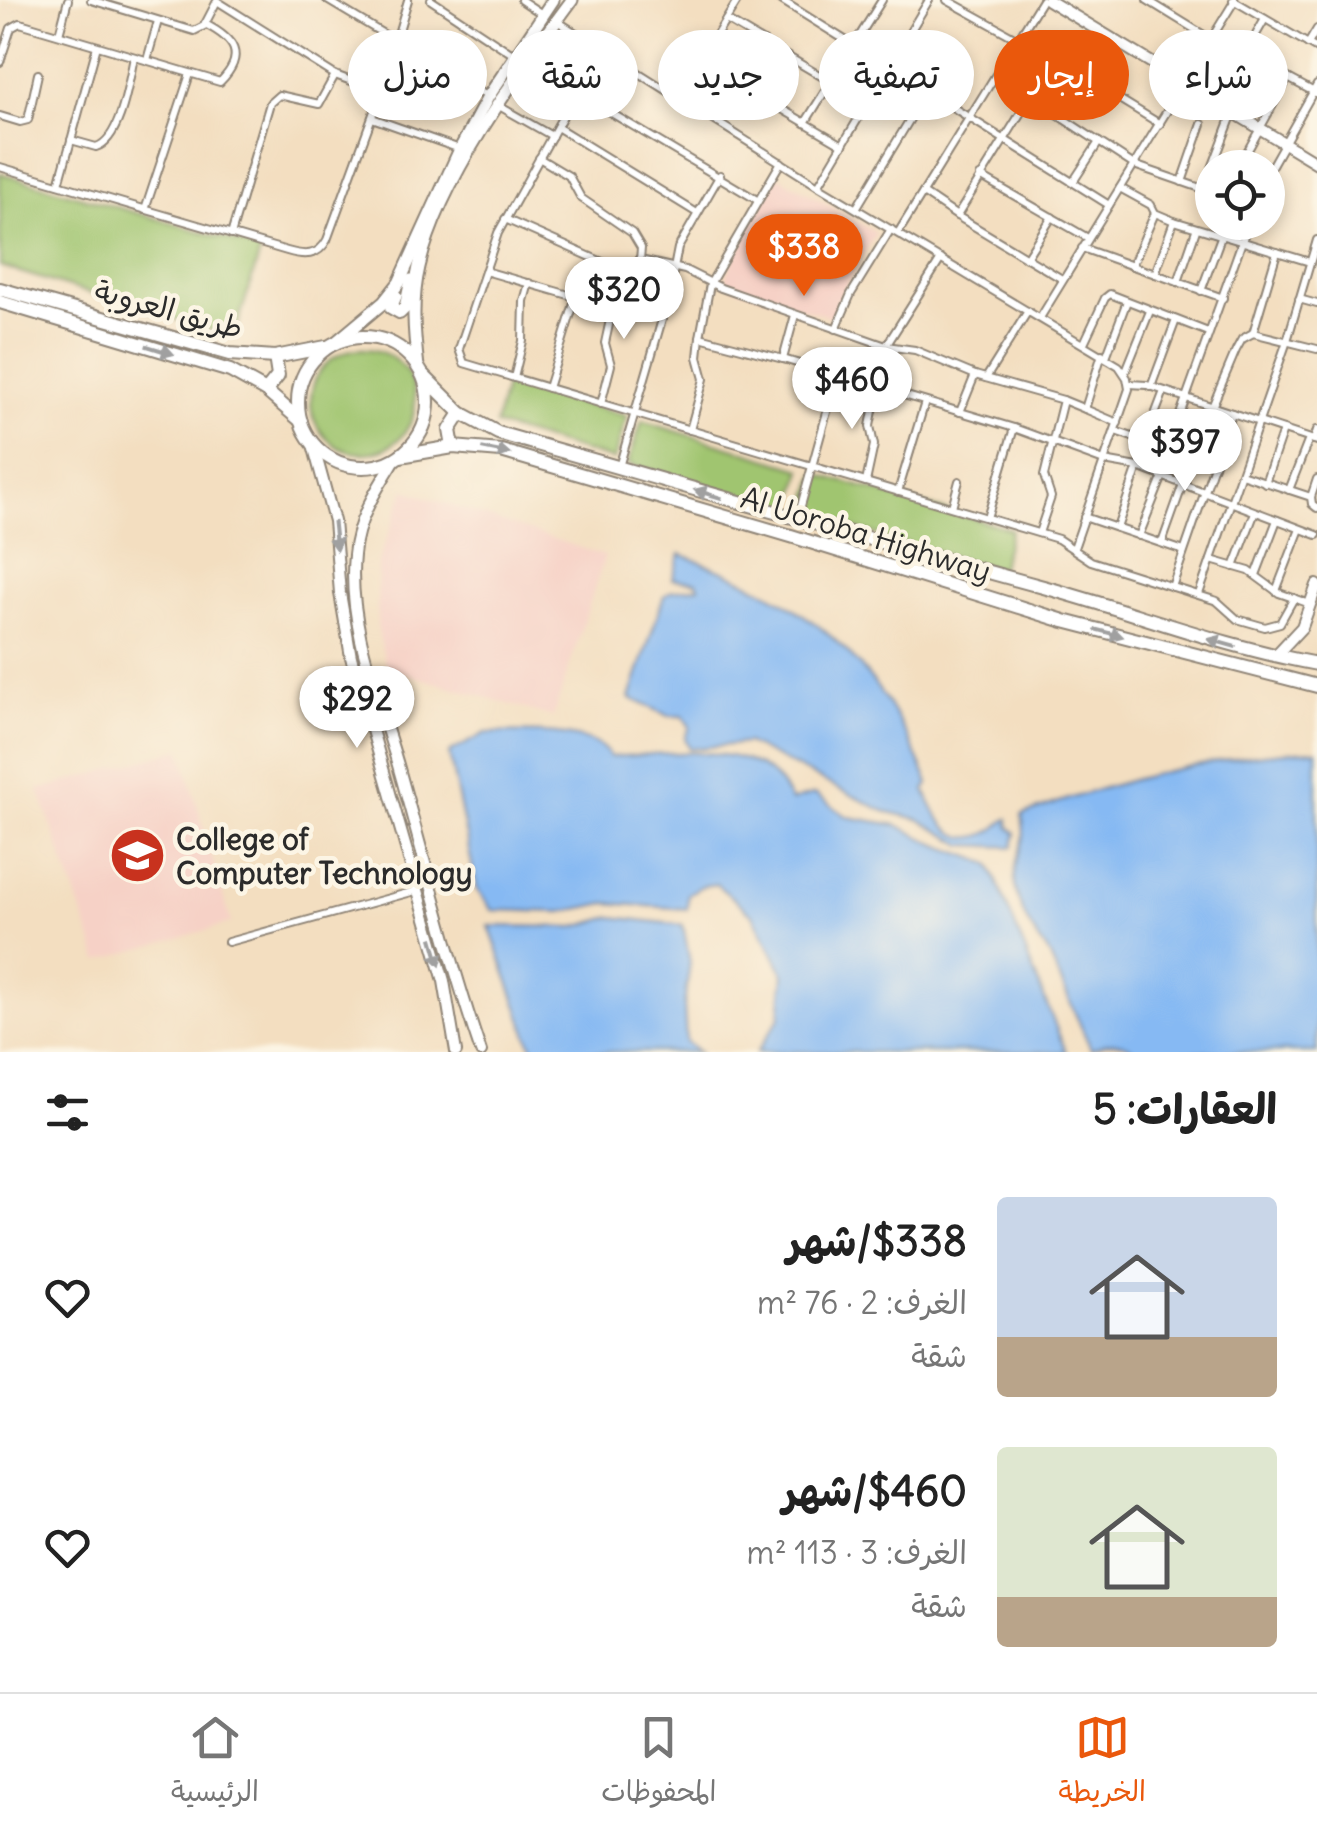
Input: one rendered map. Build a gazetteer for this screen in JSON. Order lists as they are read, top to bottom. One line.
{"streets":{"highway":["طريق العروبة","Al Uoroba Highway"]},"crossings":[["طريق العروبة","Al Uoroba Highway"]],"places":{"school or university":["College of Computer Technology"]},"page":{"chip":["شراء","إيجار","تصفية","جديد","شقة","منزل"],"price":["$338","$320","$460","$397","$292"],"heading":"العقارات: 5","list":[{"name":"$338/شهر","note":"الغرف: 2 · 76 m² · شقة"},{"name":"$460/شهر","note":"الغرف: 3 · 113 m² · شقة"}],"tabs":["الخريطة","المحفوظات","الرئيسية"]}}
